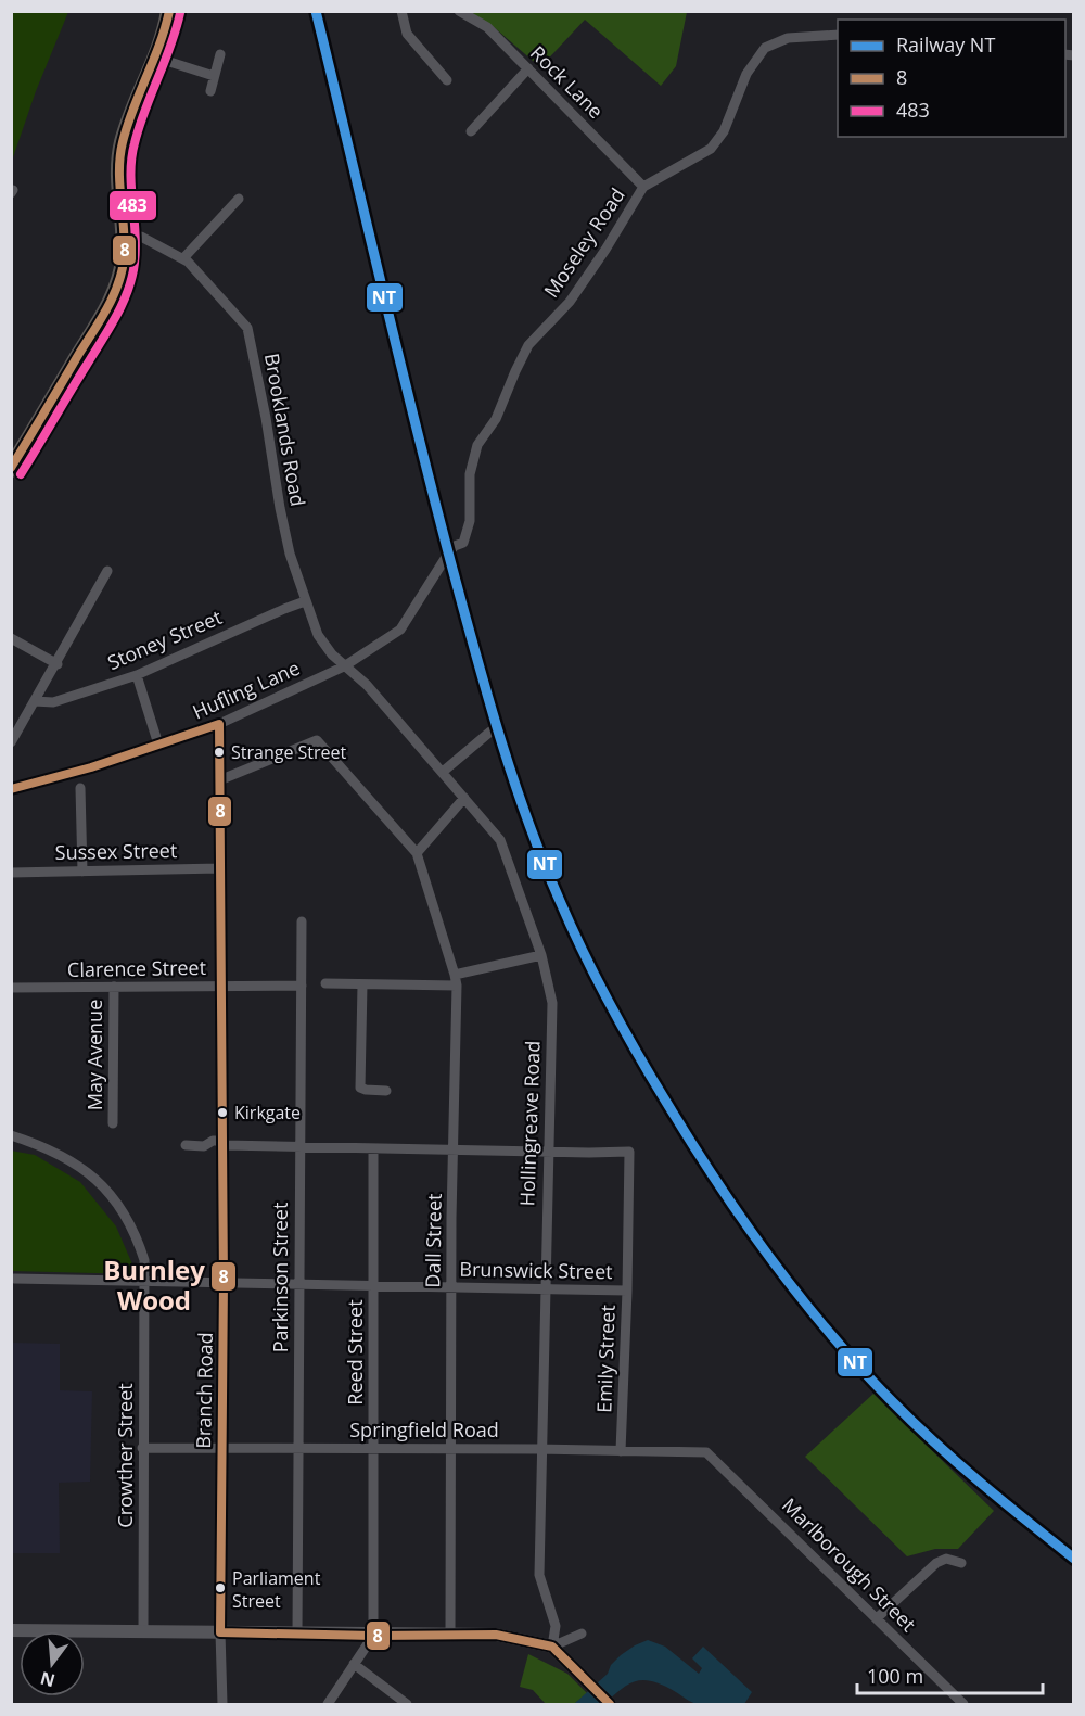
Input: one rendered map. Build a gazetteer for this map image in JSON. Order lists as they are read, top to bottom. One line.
{"streets":{"street":["Rock Lane","Moseley Road","Brooklands Road","Stoney Street","Hufling Lane","Sussex Street","Clarence Street","May Avenue","Hollingreave Road","Dall Street","Brunswick Street","Parkinson Street","Reed Street","Emily Street","Branch Road","Springfield Road","Crowther Street","Marlborough Street"]},"crossings":[["Rock Lane","Moseley Road"],["Moseley Road","Hufling Lane"],["Brooklands Road","Stoney Street"],["Brooklands Road","Hufling Lane"],["Brooklands Road","Hollingreave Road"],["Hufling Lane","Hollingreave Road"],["Hufling Lane","Branch Road"],["Sussex Street","Branch Road"],["Clarence Street","May Avenue"],["Clarence Street","Parkinson Street"],["Clarence Street","Branch Road"],["Hollingreave Road","Brunswick Street"],["Hollingreave Road","Emily Street"],["Hollingreave Road","Springfield Road"],["Dall Street","Brunswick Street"],["Dall Street","Springfield Road"],["Brunswick Street","Parkinson Street"],["Brunswick Street","Reed Street"],["Brunswick Street","Emily Street"],["Brunswick Street","Branch Road"],["Brunswick Street","Crowther Street"],["Parkinson Street","Springfield Road"],["Reed Street","Springfield Road"],["Emily Street","Springfield Road"],["Branch Road","Springfield Road"],["Springfield Road","Crowther Street"],["Springfield Road","Marlborough Street"]],"districts":["Burnley Wood"],"places":["Strange Street","Kirkgate","Parliament Street"],"lines":["rail line NT","transit line 8","transit line 483"],"legend":["Railway NT","8","483"],"scale_bar":"100 m","north":"bottom"}
